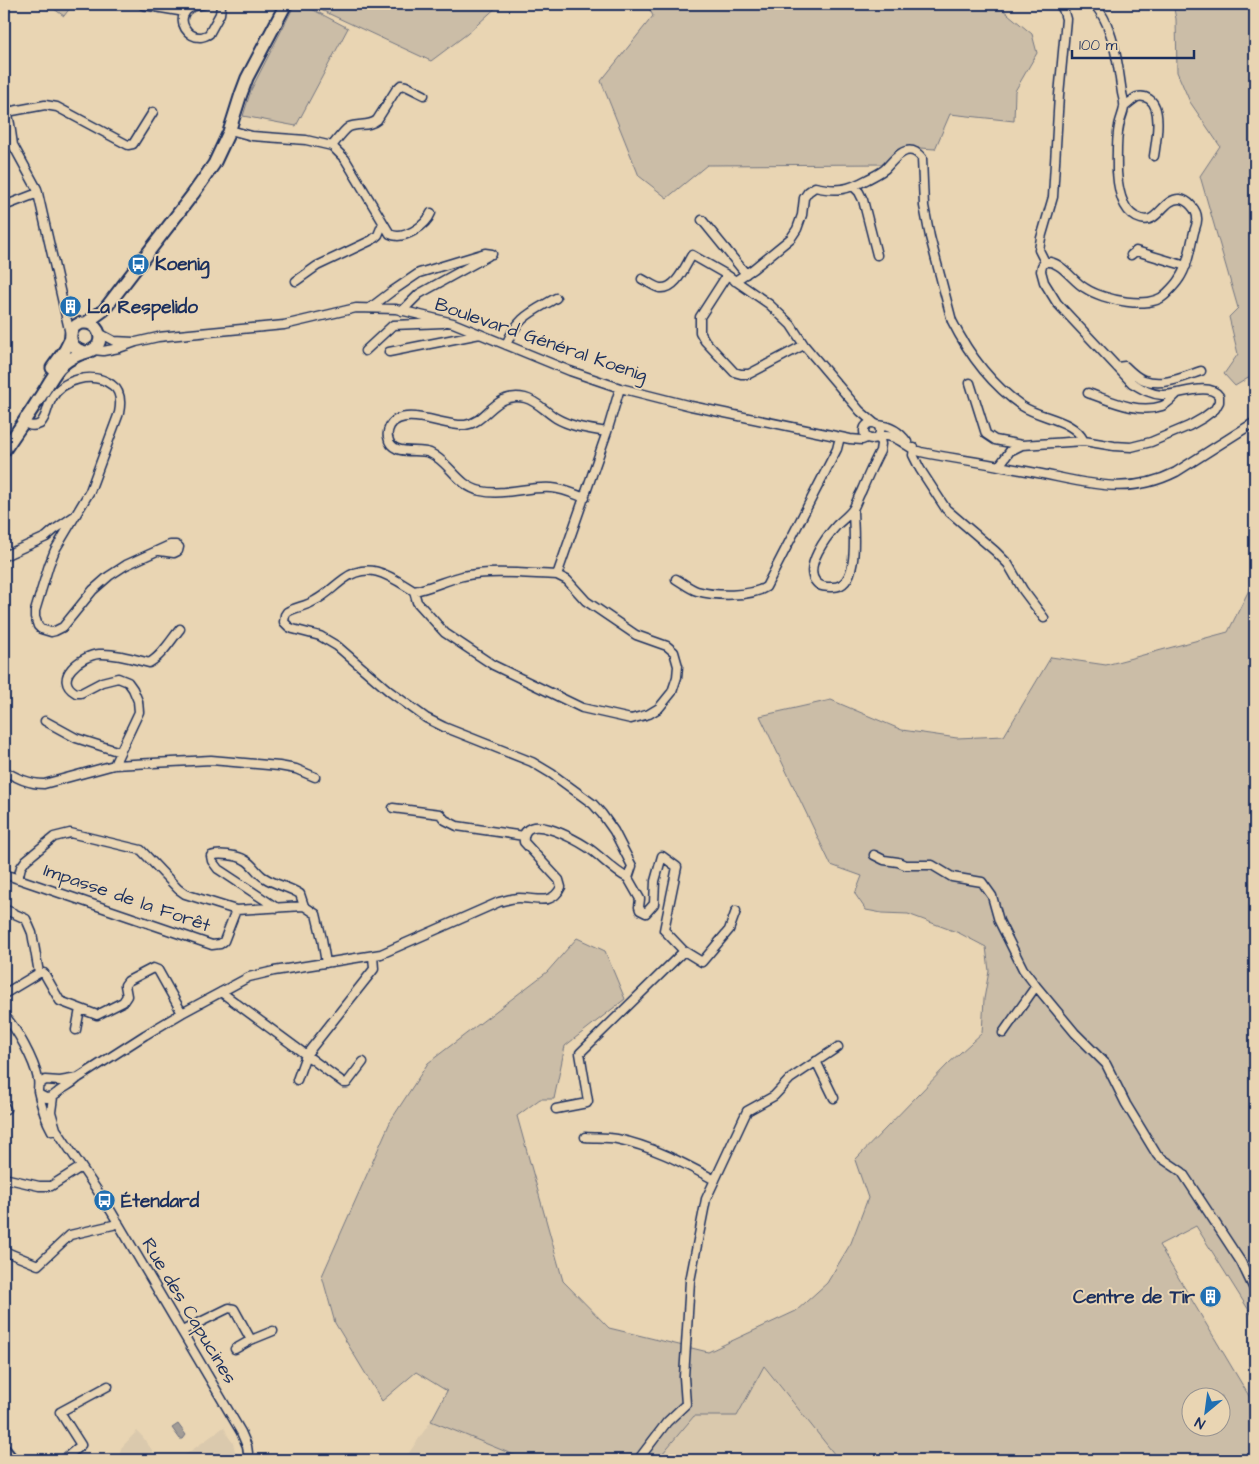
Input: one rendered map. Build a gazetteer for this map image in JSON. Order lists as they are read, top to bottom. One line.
{"streets":{"street":["Boulevard Général Koenig","Impasse de la Forêt","Rue des Capucines"]},"places":{"bus stop":["Koenig","Étendard"],"building":["La Respelido","Centre de Tir"]},"scale_bar":"100 m","north":"bottom left"}
